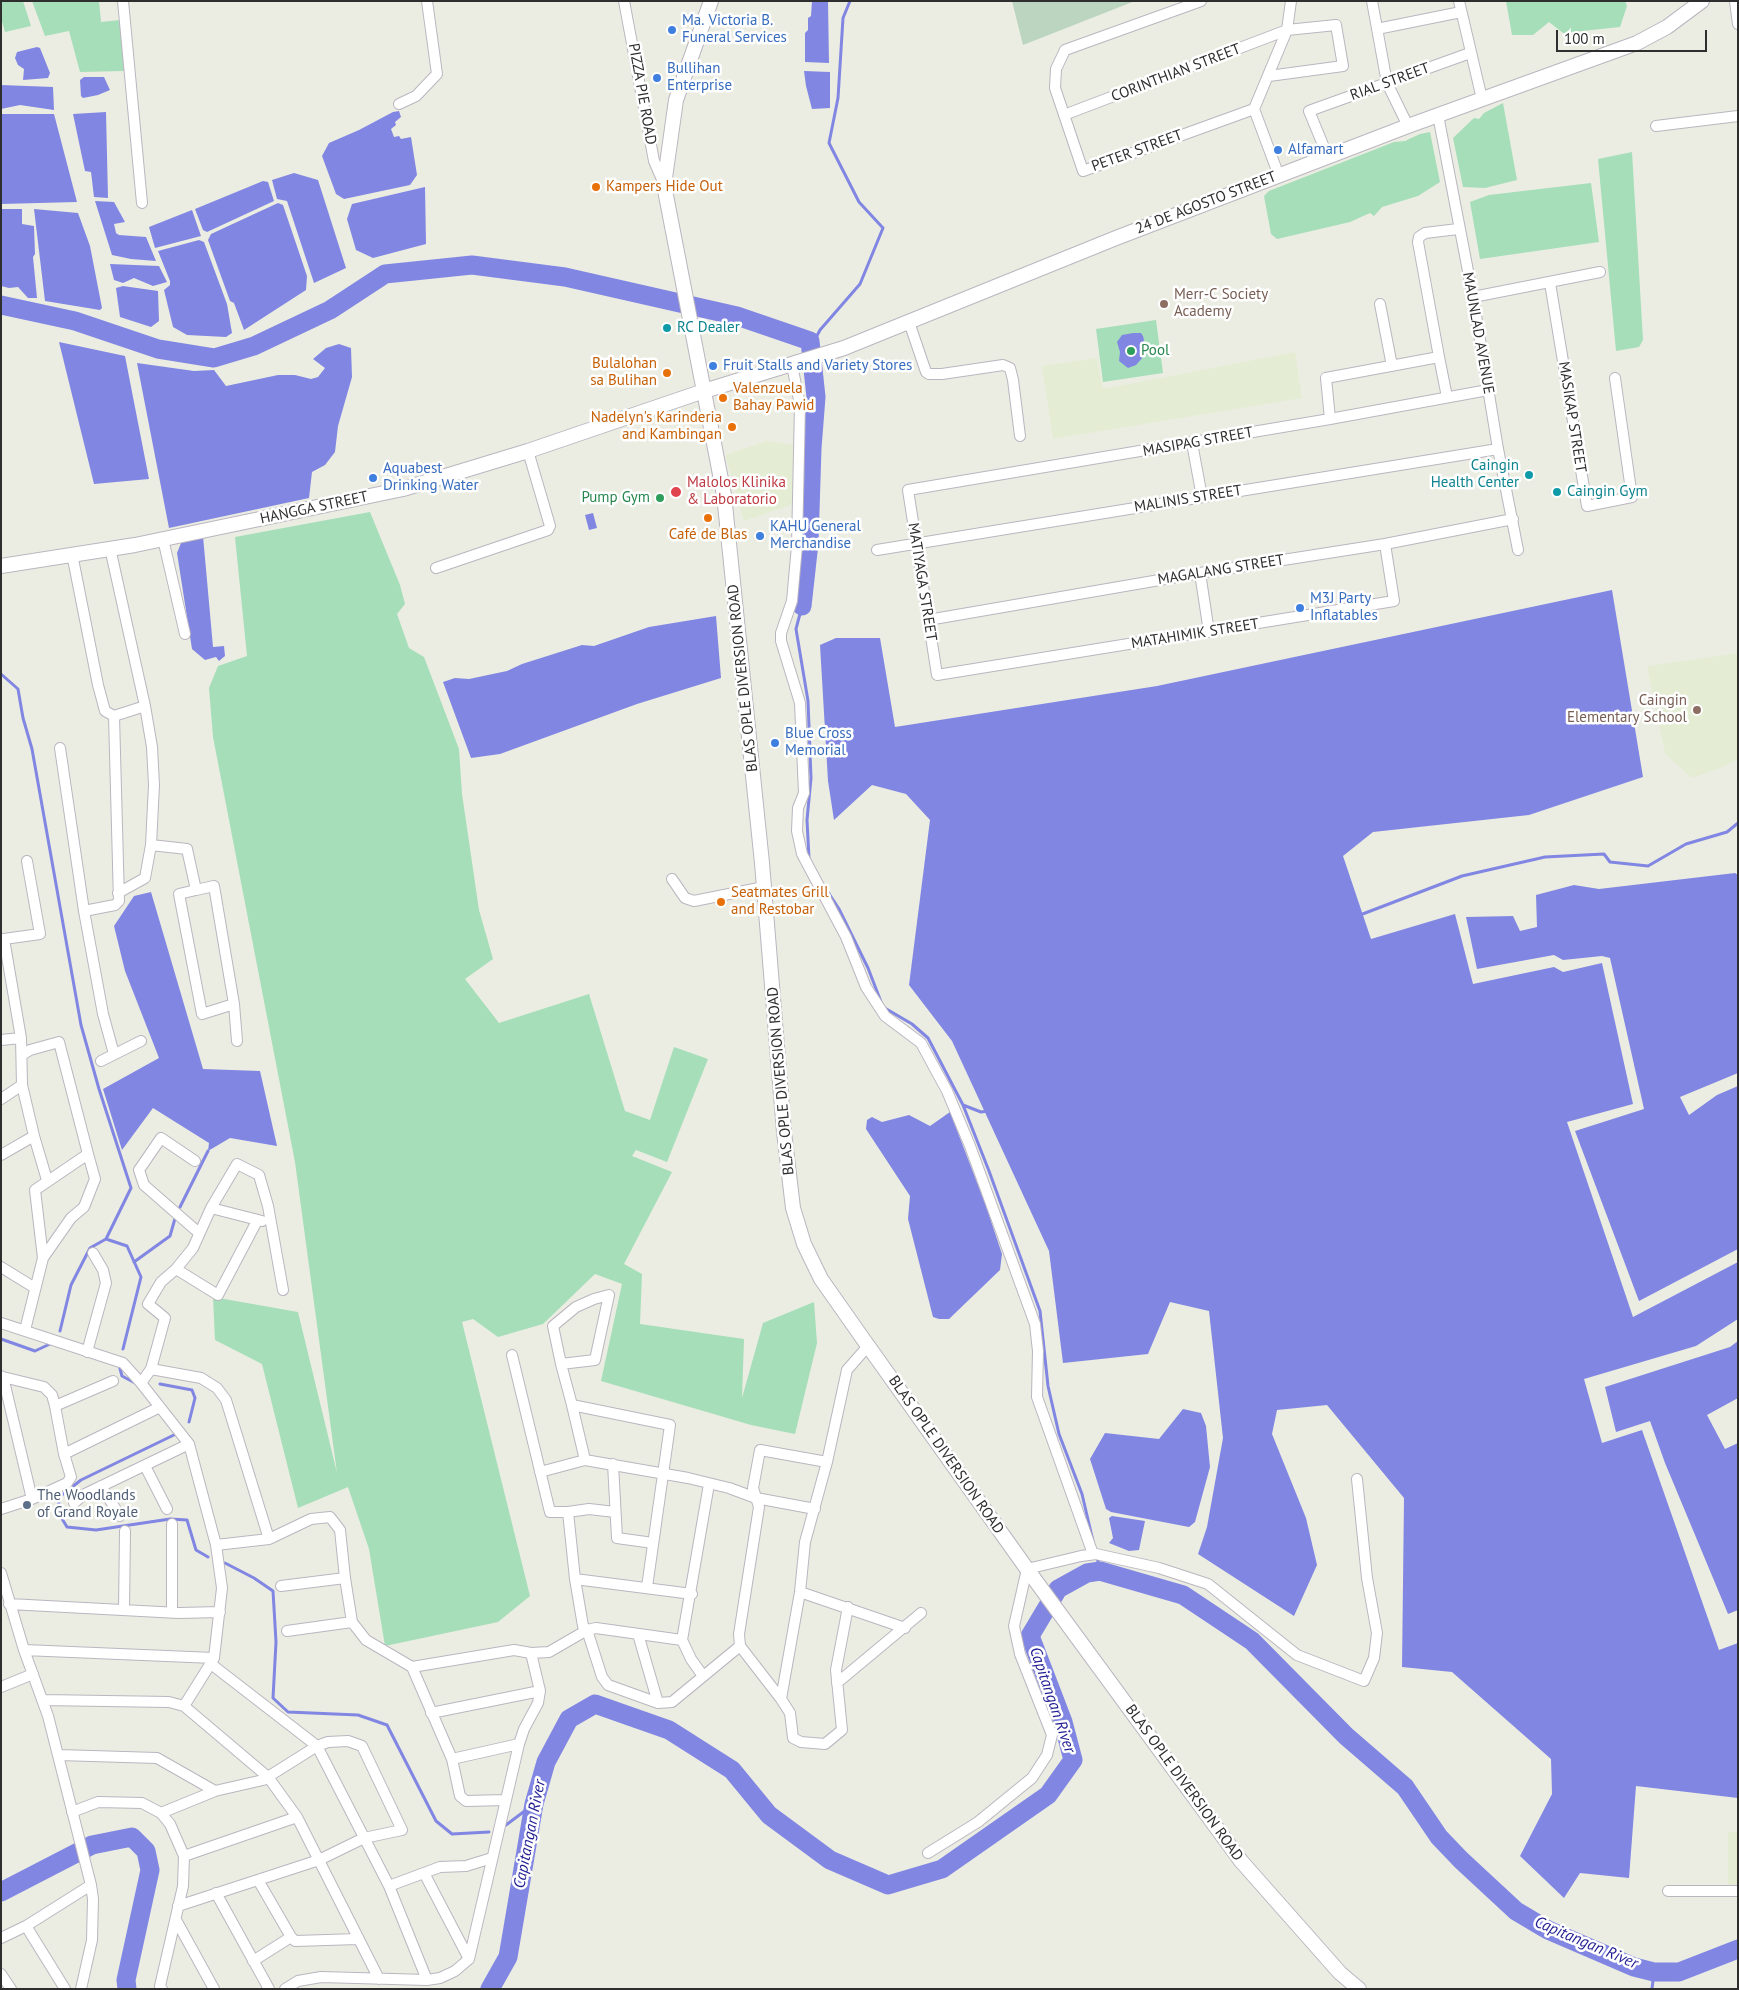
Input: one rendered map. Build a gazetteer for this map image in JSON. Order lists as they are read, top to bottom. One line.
{"streets":{"main road":["24 DE AGOSTO STREET","HANGGA STREET","BLAS OPLE DIVERSION ROAD"],"street":["CORINTHIAN STREET","RIAL STREET","PIZZA PIE ROAD","PETER STREET","MAUNLAD AVENUE","MASIKAP STREET","MASIPAG STREET","MALINIS STREET","MAGALANG STREET","MATIYAGA STREET","MATAHIMIK STREET"]},"crossings":[["CORINTHIAN STREET","PETER STREET"],["RIAL STREET","24 DE AGOSTO STREET"],["PIZZA PIE ROAD","BLAS OPLE DIVERSION ROAD"],["24 DE AGOSTO STREET","MAUNLAD AVENUE"],["24 DE AGOSTO STREET","HANGGA STREET"],["24 DE AGOSTO STREET","BLAS OPLE DIVERSION ROAD"],["MAUNLAD AVENUE","MASIPAG STREET"],["MAUNLAD AVENUE","MALINIS STREET"],["MAUNLAD AVENUE","MAGALANG STREET"],["MASIPAG STREET","MATIYAGA STREET"],["MALINIS STREET","MATIYAGA STREET"],["HANGGA STREET","BLAS OPLE DIVERSION ROAD"],["MAGALANG STREET","MATIYAGA STREET"],["MAGALANG STREET","MATAHIMIK STREET"],["MATIYAGA STREET","MATAHIMIK STREET"]],"water":["Capitangan River"],"places":["Ma. Victoria B. Funeral Services","Bullihan Enterprise","Alfamart","Kampers Hide Out","Merr-C Society Academy","RC Dealer","Pool","Fruit Stalls and Variety Stores","Bulalohan sa Bulihan","Valenzuela Bahay Pawid","Nadelyn's Karinderia and Kambingan","Caingin Health Center","Aquabest Drinking Water","Malolos Klinika & Laboratorio","Caingin Gym","Pump Gym","Café de Blas","KAHU General Merchandise","M3J Party Inflatables","Caingin Elementary School","Blue Cross Memorial","Seatmates Grill and Restobar","The Woodlands of Grand Royale"],"scale_bar":"100 m"}
